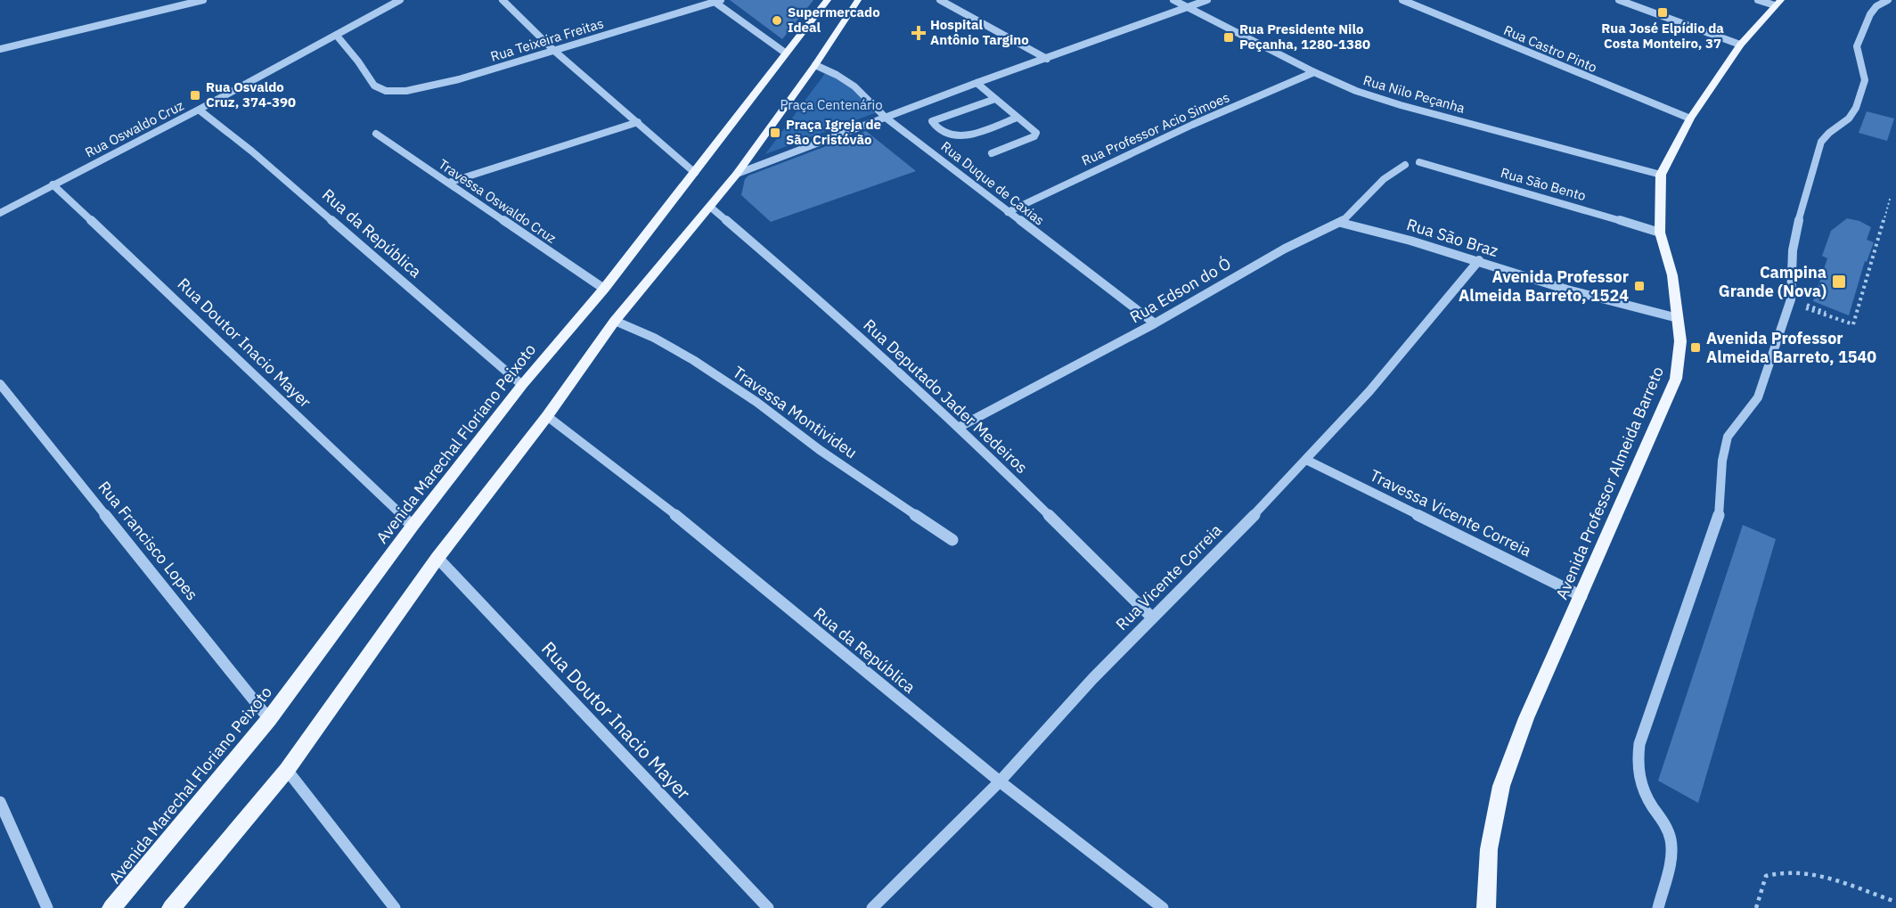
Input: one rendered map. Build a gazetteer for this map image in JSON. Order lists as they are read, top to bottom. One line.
{"streets":{"main road":["Avenida Marechal Floriano Peixoto","Avenida Professor Almeida Barreto"],"street":["Rua Teixeira Freitas","Rua Castro Pinto","Rua Nilo Peçanha","Rua Oswaldo Cruz","Rua Professor Acio Simoes","Rua Duque de Caxias","Rua São Bento","Travessa Oswaldo Cruz","Rua da República","Rua São Braz","Rua Edson do Ó","Rua Doutor Inacio Mayer","Rua Deputado Jader Medeiros","Travessa Montivideu","Travessa Vicente Correia","Rua Francisco Lopes","Rua Vicente Correia"]},"crossings":[["Rua Teixeira Freitas","Rua Oswaldo Cruz"],["Rua Castro Pinto","Avenida Professor Almeida Barreto"],["Rua Nilo Peçanha","Rua Professor Acio Simoes"],["Rua Nilo Peçanha","Avenida Professor Almeida Barreto"],["Rua Oswaldo Cruz","Rua da República"],["Rua Oswaldo Cruz","Rua Doutor Inacio Mayer"],["Rua Professor Acio Simoes","Rua Duque de Caxias"],["Rua Duque de Caxias","Rua Edson do Ó"],["Rua São Bento","Avenida Professor Almeida Barreto"],["Travessa Oswaldo Cruz","Avenida Marechal Floriano Peixoto"],["Rua da República","Avenida Marechal Floriano Peixoto"],["Rua da República","Rua Vicente Correia"],["Rua São Braz","Rua Edson do Ó"],["Rua São Braz","Avenida Professor Almeida Barreto"],["Rua São Braz","Rua Vicente Correia"],["Rua Edson do Ó","Rua Deputado Jader Medeiros"],["Rua Doutor Inacio Mayer","Avenida Marechal Floriano Peixoto"],["Rua Deputado Jader Medeiros","Rua Vicente Correia"],["Avenida Marechal Floriano Peixoto","Rua Francisco Lopes"],["Avenida Professor Almeida Barreto","Travessa Vicente Correia"],["Travessa Vicente Correia","Rua Vicente Correia"]],"parks":["Praça Centenário"],"places":{"transit":["Rua José Elpídio da Costa Monteiro, 37","Rua Presidente Nilo Peçanha, 1280-1380","Rua Osvaldo Cruz, 374-390","Praça Igreja de São Cristóvão","Campina Grande (Nova)","Avenida Professor Almeida Barreto, 1524","Avenida Professor Almeida Barreto, 1540"],"other":["Supermercado Ideal"],"health":["Hospital Antônio Targino"]}}
